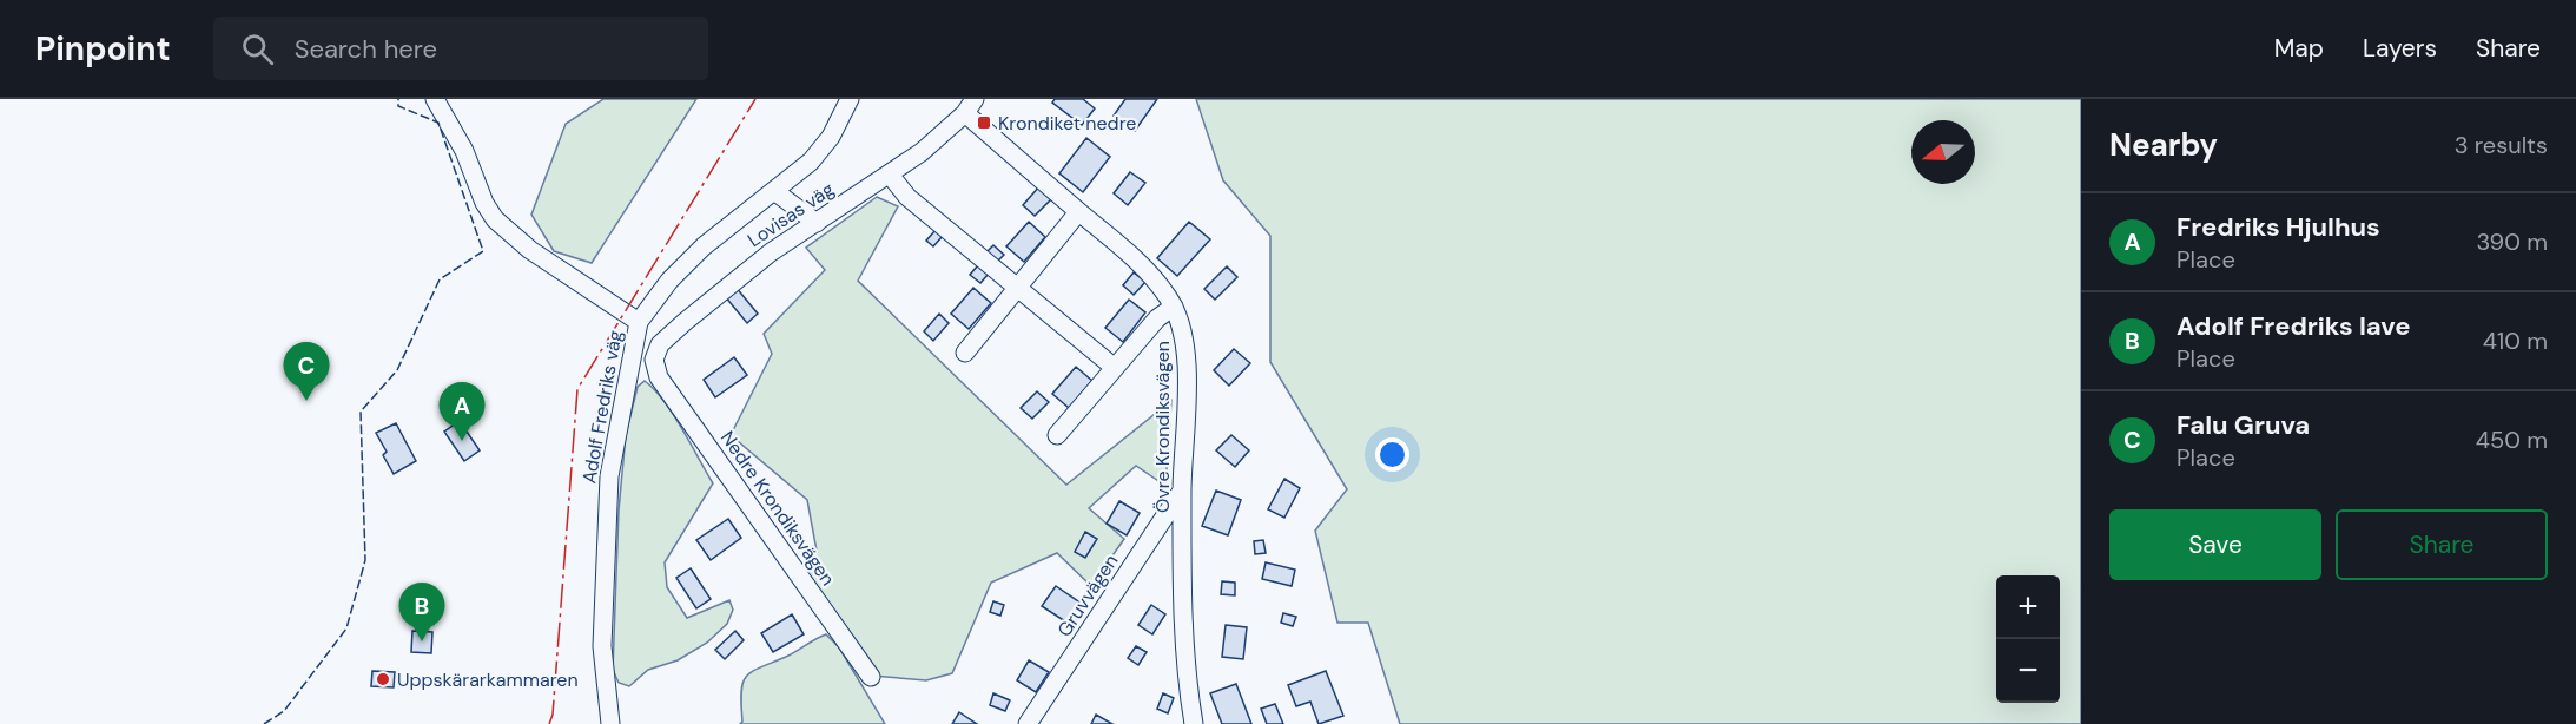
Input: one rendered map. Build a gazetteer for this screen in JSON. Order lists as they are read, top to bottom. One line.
{"streets":{"street":["Lovisas väg","Adolf Fredriks väg","Övre Krondiksvägen","Nedre Krondiksvägen","Gruvvägen"]},"crossings":[["Lovisas väg","Övre Krondiksvägen"],["Lovisas väg","Nedre Krondiksvägen"],["Övre Krondiksvägen","Gruvvägen"]],"places":{"transit":["Krondiket nedre"],"other":["Uppskärarkammaren"]},"north":"left","page":{"header":"Pinpoint","search":"Search here","nav":["Map","Layers","Share"],"heading":["Nearby","3 results"],"list":[{"mark":"A","name":"Fredriks Hjulhus","note":"Place","value":"390 m"},{"mark":"B","name":"Adolf Fredriks lave","note":"Place","value":"410 m"},{"mark":"C","name":"Falu Gruva","note":"Place","value":"450 m"}],"pins":["C","A","B"],"buttons":["Save","Share"],"map_buttons":["+","−"]}}
